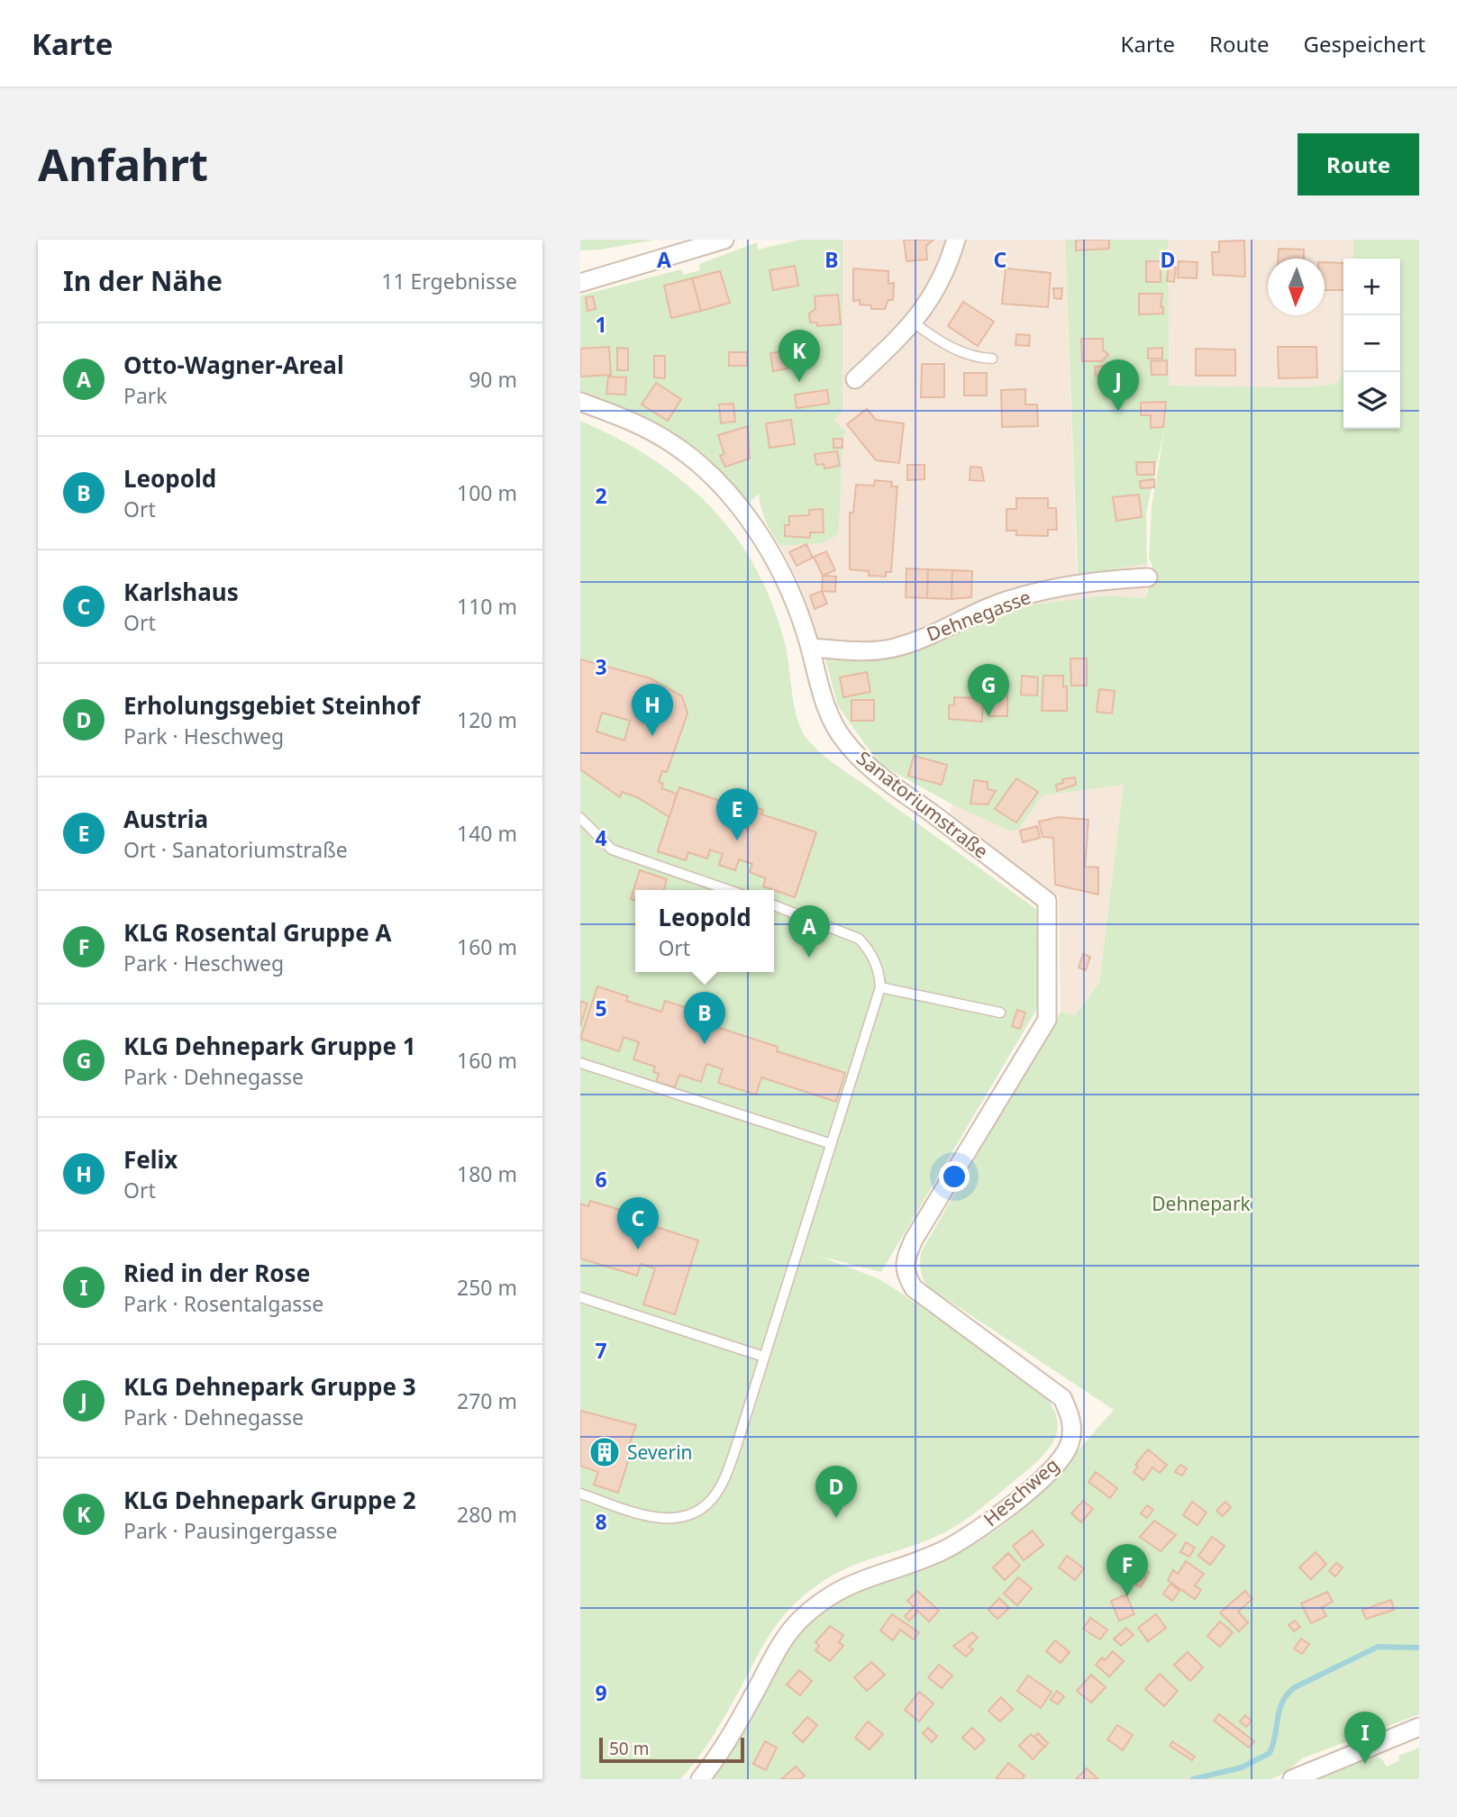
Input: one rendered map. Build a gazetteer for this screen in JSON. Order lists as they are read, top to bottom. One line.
{"streets":{"street":["Dehnegasse","Sanatoriumstraße","Heschweg"]},"crossings":[["Dehnegasse","Sanatoriumstraße"],["Sanatoriumstraße","Heschweg"]],"parks":["Dehnepark"],"places":{"building":["Severin"]},"scale_bar":"50 m","north":"bottom","page":{"header":"Karte","nav":["Karte","Route","Gespeichert"],"buttons":"Route","title":"Anfahrt","heading":["In der Nähe","11 Ergebnisse"],"map_buttons":["+","−"],"list":[{"mark":"A","name":"Otto-Wagner-Areal","note":"Park","value":"90 m"},{"mark":"B","name":"Leopold","note":"Ort","value":"100 m"},{"mark":"C","name":"Karlshaus","note":"Ort","value":"110 m"},{"mark":"D","name":"Erholungsgebiet Steinhof","note":"Park · Heschweg","value":"120 m"},{"mark":"E","name":"Austria","note":"Ort · Sanatoriumstraße","value":"140 m"},{"mark":"F","name":"KLG Rosental Gruppe A","note":"Park · Heschweg","value":"160 m"},{"mark":"G","name":"KLG Dehnepark Gruppe 1","note":"Park · Dehnegasse","value":"160 m"},{"mark":"H","name":"Felix","note":"Ort","value":"180 m"},{"mark":"I","name":"Ried in der Rose","note":"Park · Rosentalgasse","value":"250 m"},{"mark":"J","name":"KLG Dehnepark Gruppe 3","note":"Park · Dehnegasse","value":"270 m"},{"mark":"K","name":"KLG Dehnepark Gruppe 2","note":"Park · Pausingergasse","value":"280 m"}],"pins":["K","J","G","H","E","A","B","C","D","F","I"],"popup":["Leopold","Ort"],"scale":"50 m"},"grid":{"columns":["A","B","C","D"],"rows":["1","2","3","4","5","6","7","8","9"]}}
